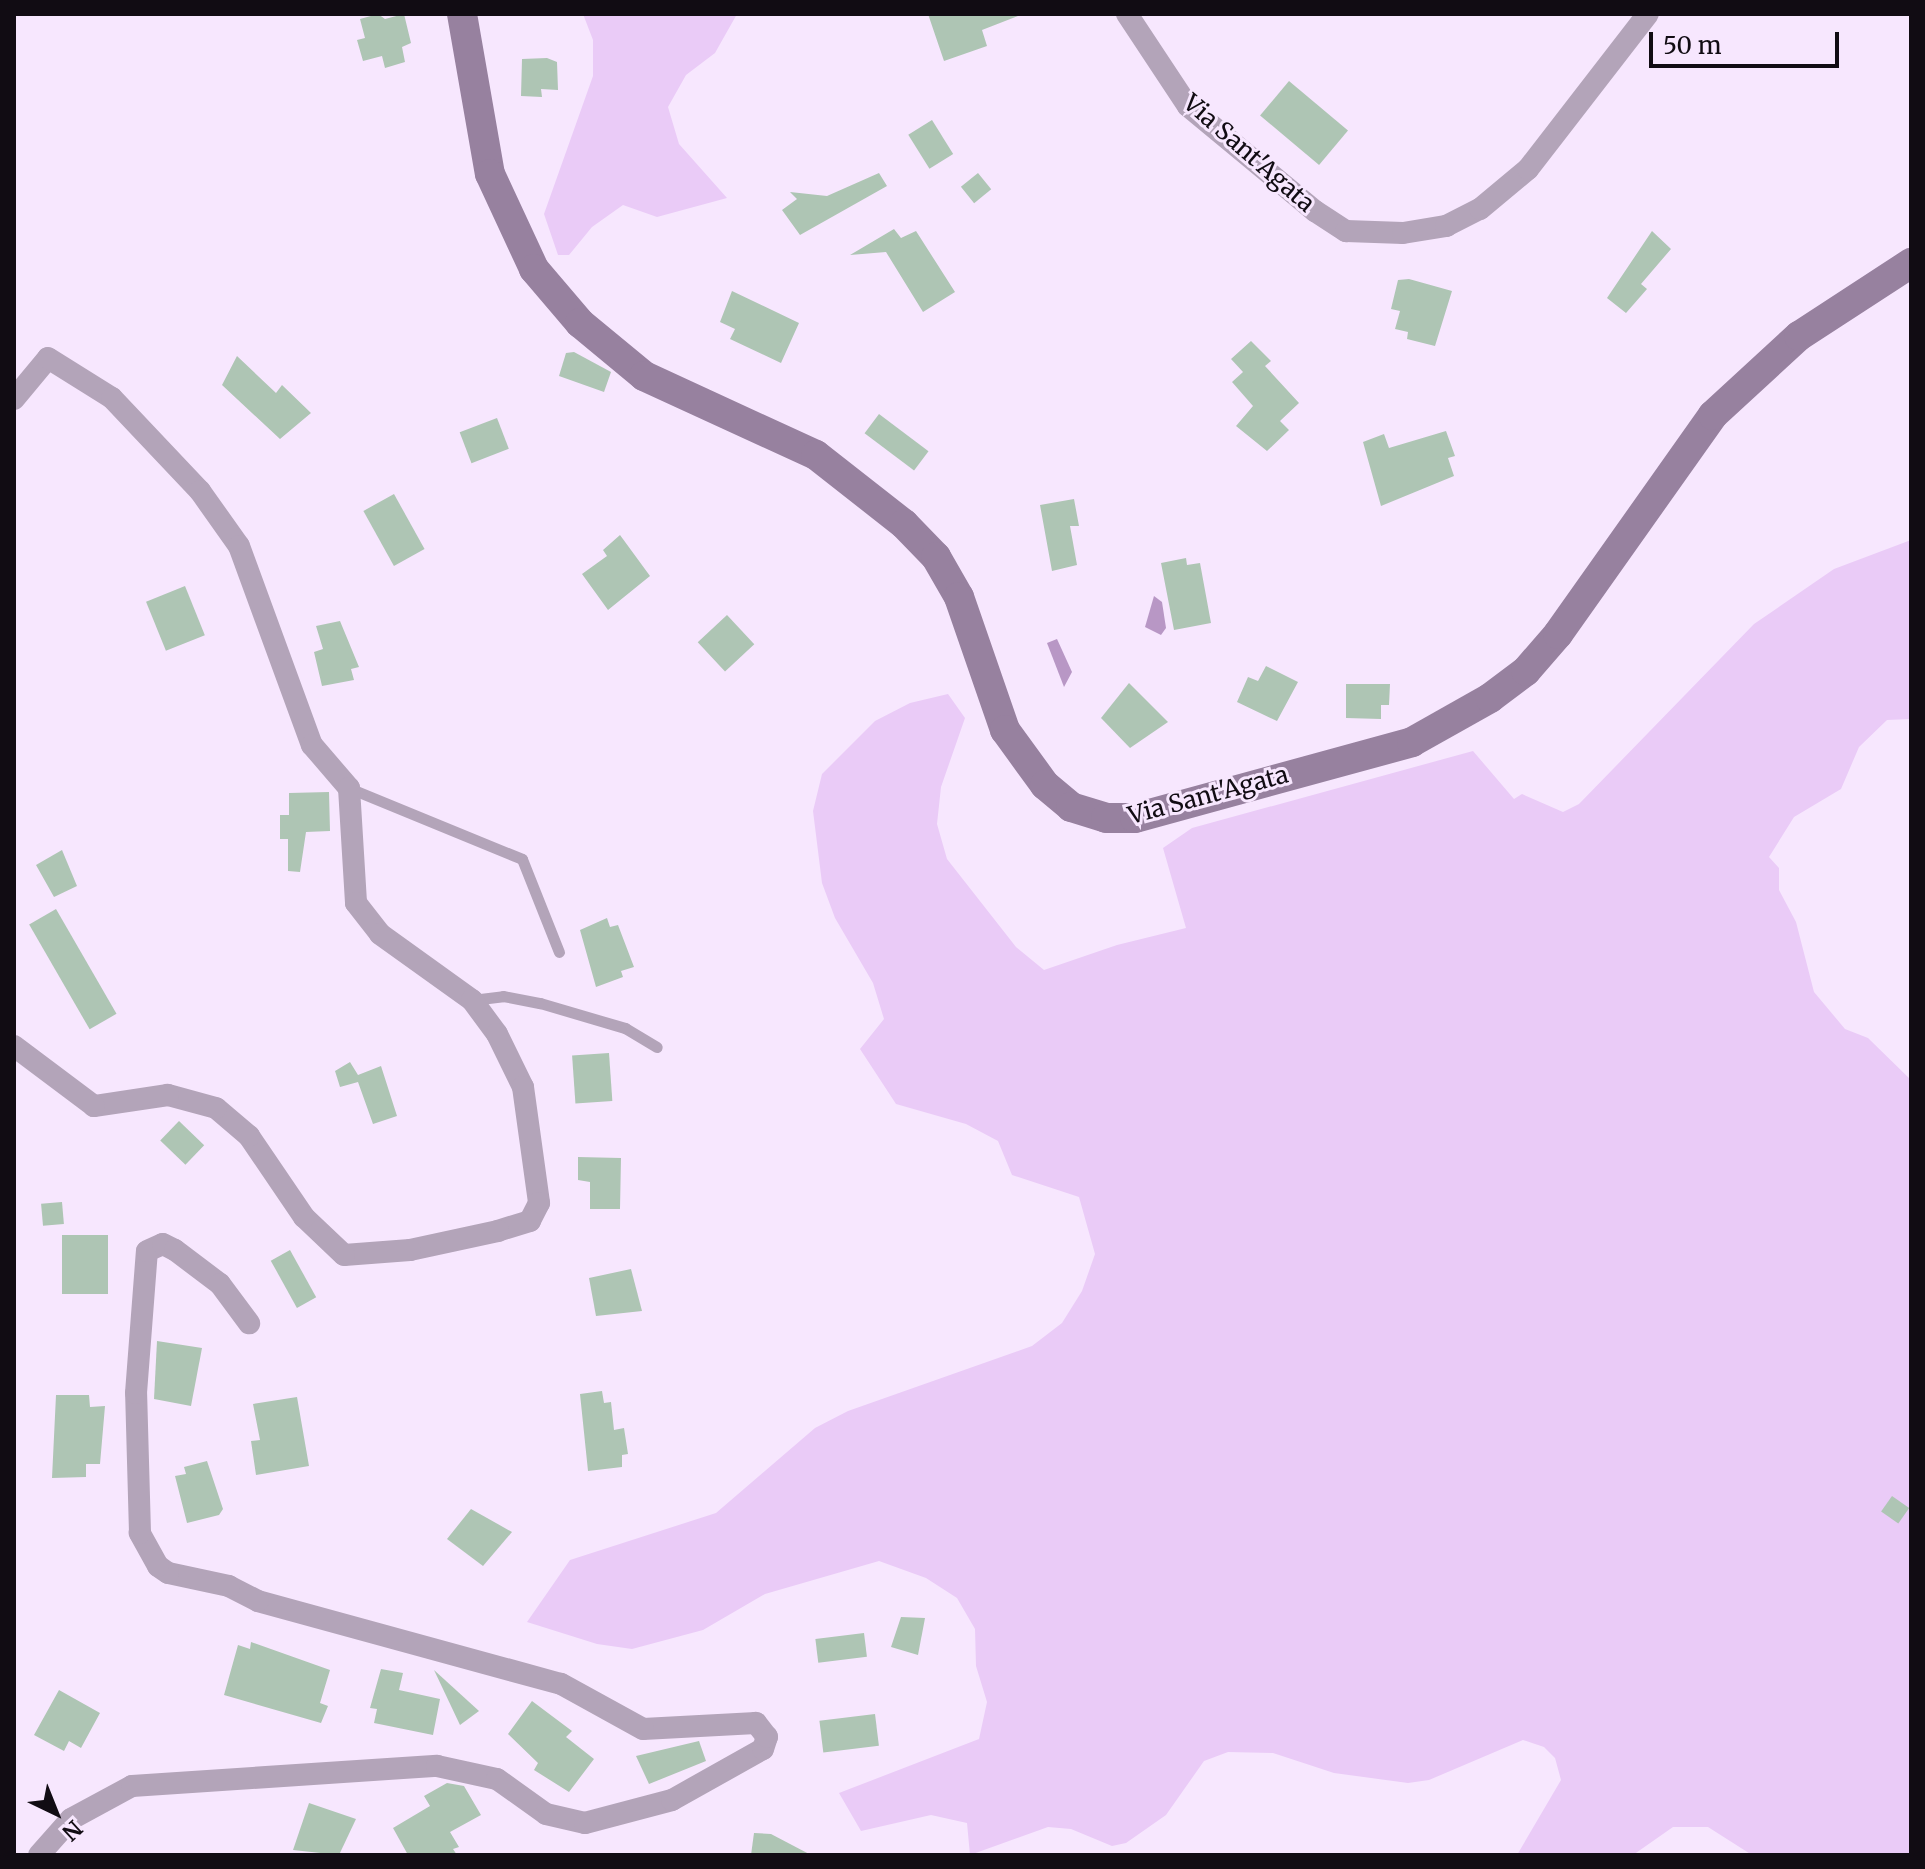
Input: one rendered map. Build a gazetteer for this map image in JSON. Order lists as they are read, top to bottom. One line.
{"streets":{"street":["Via Sant'Agata"]},"scale_bar":"50 m","north":"bottom right"}
